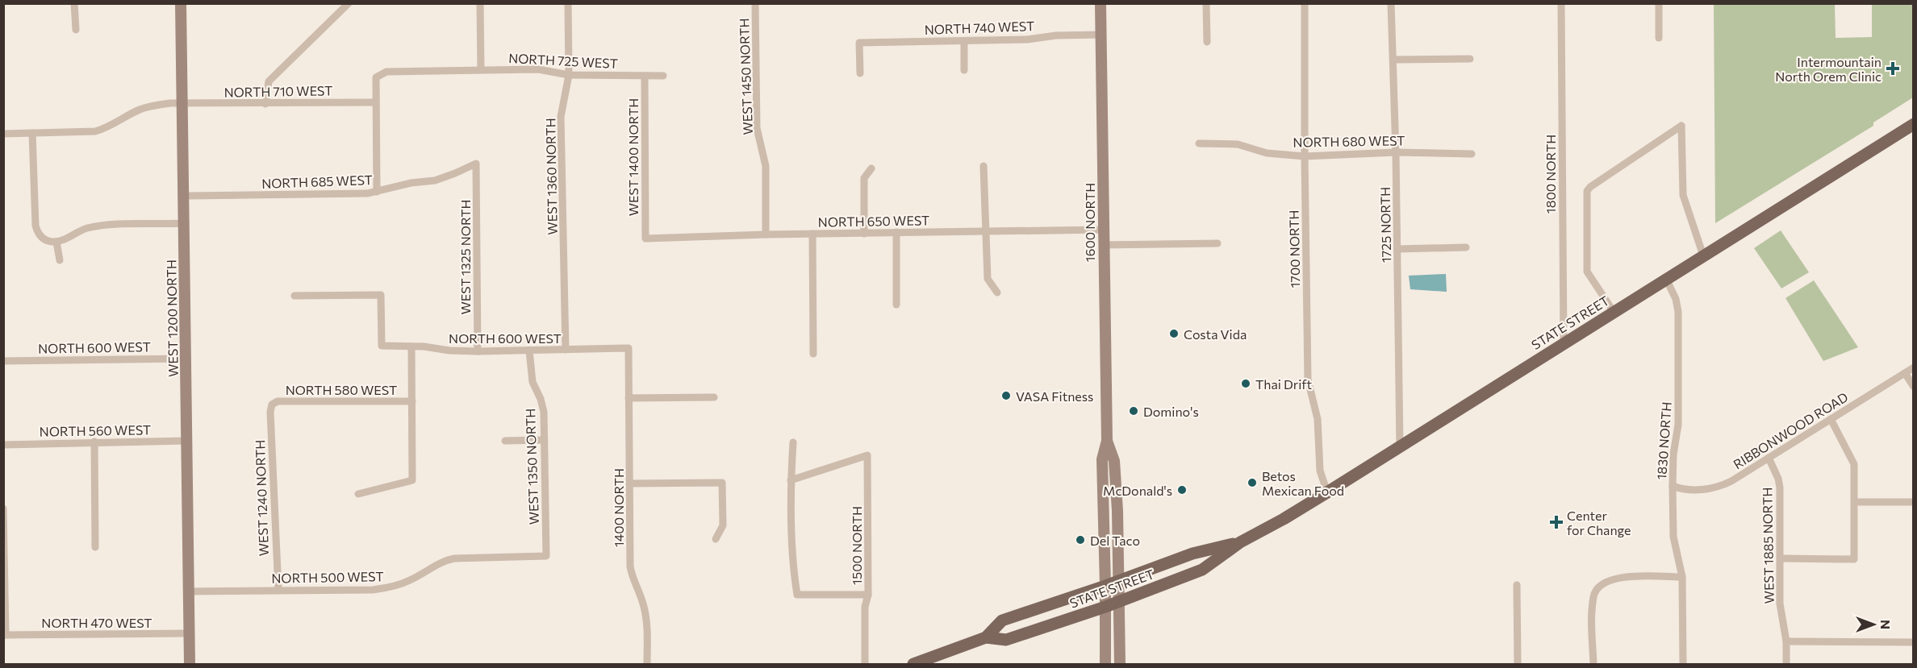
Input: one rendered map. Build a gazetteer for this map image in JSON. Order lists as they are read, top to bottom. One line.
{"streets":{"main road":["1600 NORTH","WEST 1200 NORTH","STATE STREET"],"street":["NORTH 740 WEST","NORTH 725 WEST","WEST 1450 NORTH","NORTH 710 WEST","NORTH 680 WEST","WEST 1400 NORTH","1800 NORTH","WEST 1360 NORTH","NORTH 685 WEST","NORTH 650 WEST","1725 NORTH","1700 NORTH","WEST 1325 NORTH","NORTH 600 WEST","NORTH 580 WEST","NORTH 560 WEST","RIBBONWOOD ROAD","1830 NORTH","WEST 1350 NORTH","WEST 1240 NORTH","1400 NORTH","1500 NORTH","WEST 1885 NORTH","NORTH 500 WEST","NORTH 470 WEST"]},"crossings":[["NORTH 740 WEST","1600 NORTH"],["NORTH 725 WEST","NORTH 710 WEST"],["NORTH 725 WEST","WEST 1400 NORTH"],["NORTH 725 WEST","WEST 1360 NORTH"],["WEST 1450 NORTH","NORTH 650 WEST"],["NORTH 710 WEST","WEST 1200 NORTH"],["NORTH 680 WEST","1725 NORTH"],["NORTH 680 WEST","1700 NORTH"],["WEST 1400 NORTH","NORTH 650 WEST"],["1800 NORTH","STATE STREET"],["WEST 1360 NORTH","NORTH 600 WEST"],["NORTH 685 WEST","WEST 1325 NORTH"],["NORTH 685 WEST","WEST 1200 NORTH"],["NORTH 650 WEST","1600 NORTH"],["1600 NORTH","STATE STREET"],["1725 NORTH","STATE STREET"],["1700 NORTH","STATE STREET"],["WEST 1325 NORTH","NORTH 600 WEST"],["WEST 1200 NORTH","NORTH 600 WEST"],["WEST 1200 NORTH","NORTH 560 WEST"],["WEST 1200 NORTH","NORTH 500 WEST"],["WEST 1200 NORTH","NORTH 470 WEST"],["STATE STREET","1830 NORTH"],["NORTH 600 WEST","WEST 1350 NORTH"],["NORTH 600 WEST","1400 NORTH"],["NORTH 580 WEST","WEST 1240 NORTH"],["RIBBONWOOD ROAD","1830 NORTH"],["RIBBONWOOD ROAD","WEST 1885 NORTH"],["WEST 1350 NORTH","NORTH 500 WEST"],["WEST 1240 NORTH","NORTH 500 WEST"]],"places":{"health":["Intermountain North Orem Clinic","Center for Change"],"other":["Costa Vida","Thai Drift","VASA Fitness","Domino's","Betos Mexican Food","McDonald's","Del Taco"]},"north":"right"}
